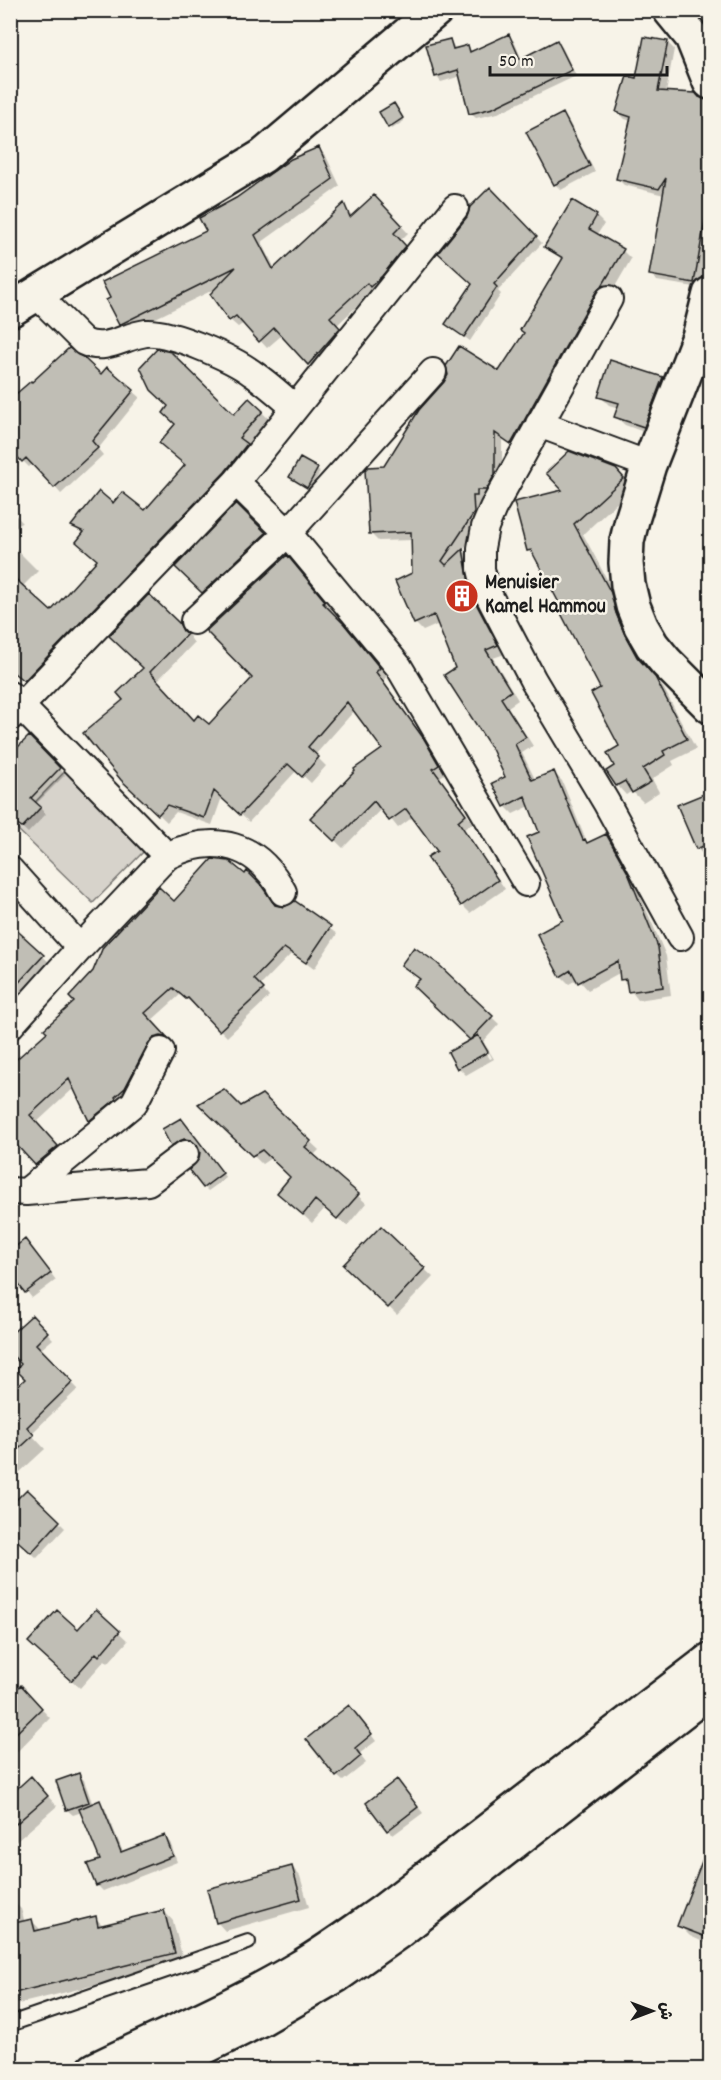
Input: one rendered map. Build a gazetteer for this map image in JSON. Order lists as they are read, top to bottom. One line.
{"places":{"building":["Menuisier Kamel Hammou"]},"scale_bar":"50 m","north":"right"}
